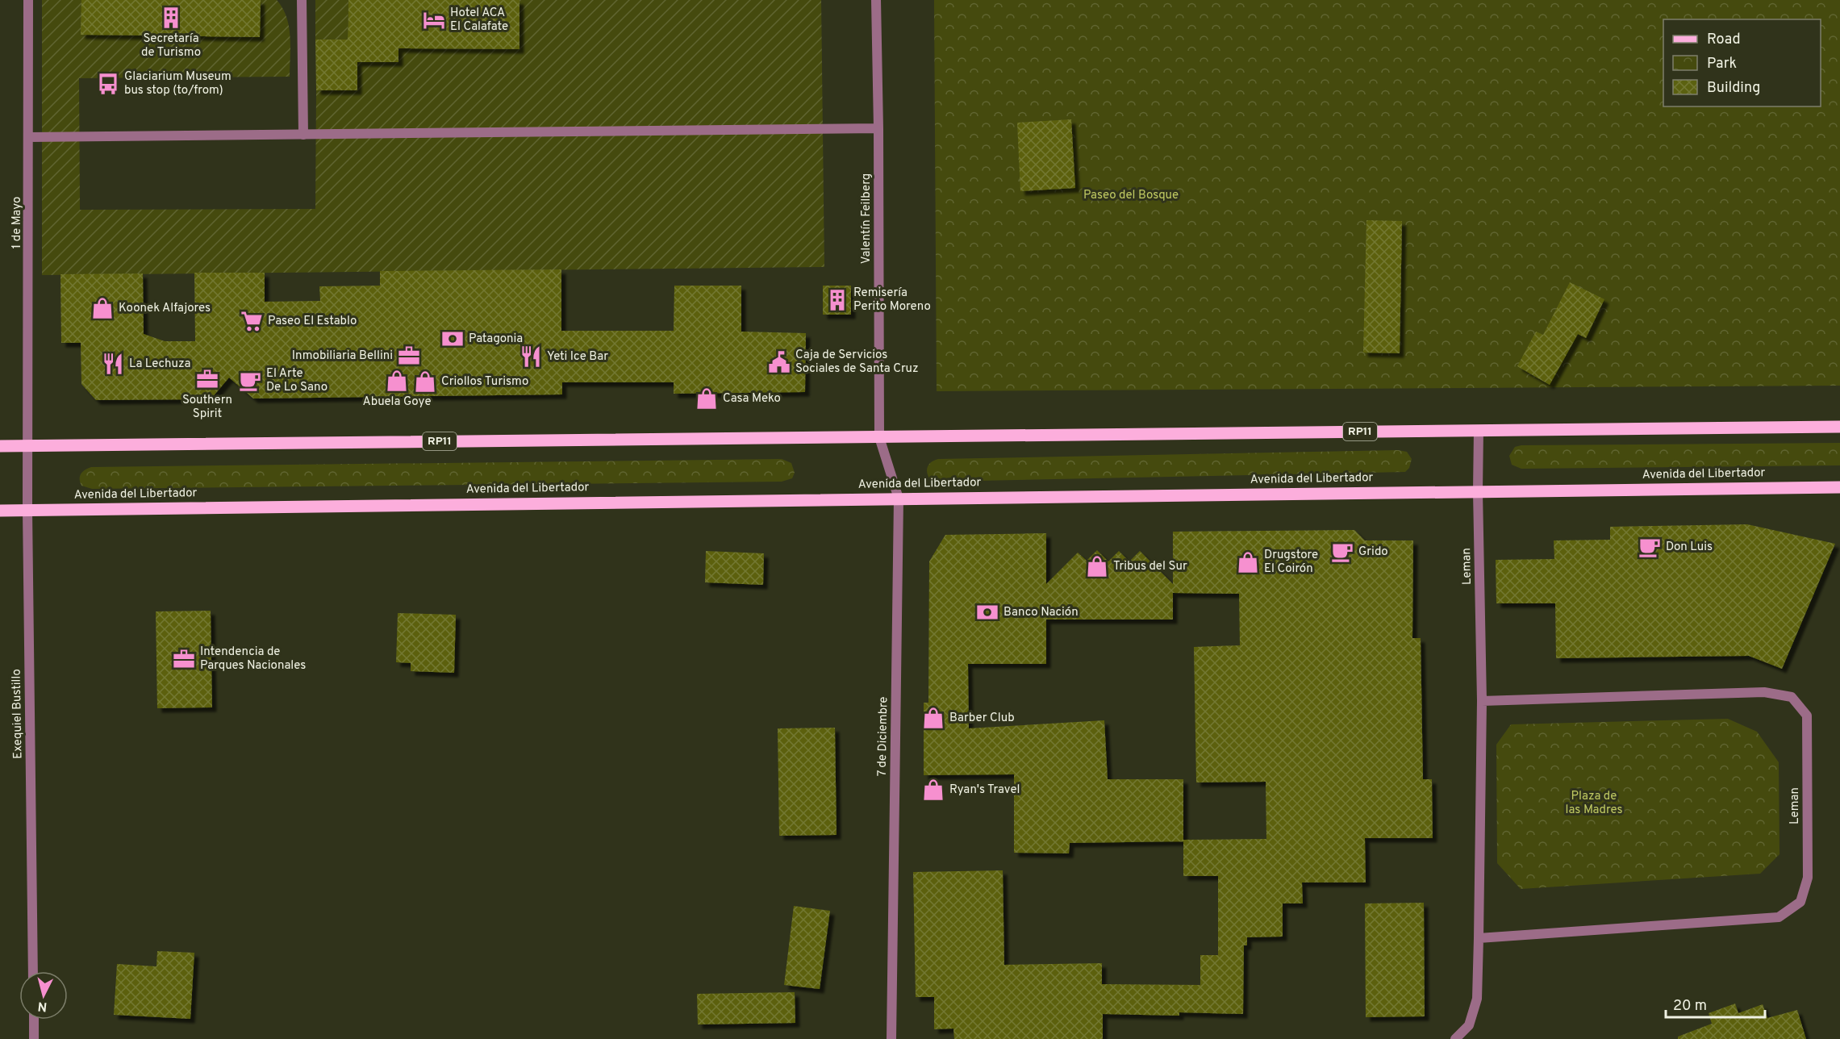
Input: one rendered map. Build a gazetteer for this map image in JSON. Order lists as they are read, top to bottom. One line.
{"streets":{"main road":["RP11","Avenida del Libertador"],"street":["Valentín Feilberg","1 de Mayo","Leman","Exequiel Bustillo","7 de Diciembre"]},"crossings":[["Valentín Feilberg","RP11"],["Valentín Feilberg","7 de Diciembre"],["1 de Mayo","RP11"],["1 de Mayo","Exequiel Bustillo"],["RP11","Leman"],["RP11","Exequiel Bustillo"],["RP11","7 de Diciembre"],["Avenida del Libertador","Leman"],["Avenida del Libertador","Exequiel Bustillo"],["Avenida del Libertador","7 de Diciembre"]],"parks":["Paseo del Bosque","Plaza de las Madres"],"places":{"building":["Secretaría de Turismo","Remisería Perito Moreno"],"hotel":["Hotel ACA El Calafate"],"bus stop":["Glaciarium Museum bus stop (to/from)"],"shop":["Koonek Alfajores","Abuela Goye","Criollos Turismo","Casa Meko","Drugstore El Coirón","Tribus del Sur","Barber Club","Ryan's Travel"],"supermarket":["Paseo El Establo"],"bank":["Patagonia","Banco Nación"],"office":["Inmobiliaria Bellini","Southern Spirit","Intendencia de Parques Nacionales"],"restaurant":["Yeti Ice Bar","La Lechuza"],"public building":["Caja de Servicios Sociales de Santa Cruz"],"cafe":["El Arte De Lo Sano","Don Luis","Grido"]},"legend":["Road","Park","Building"],"scale_bar":"20 m","north":"bottom"}
